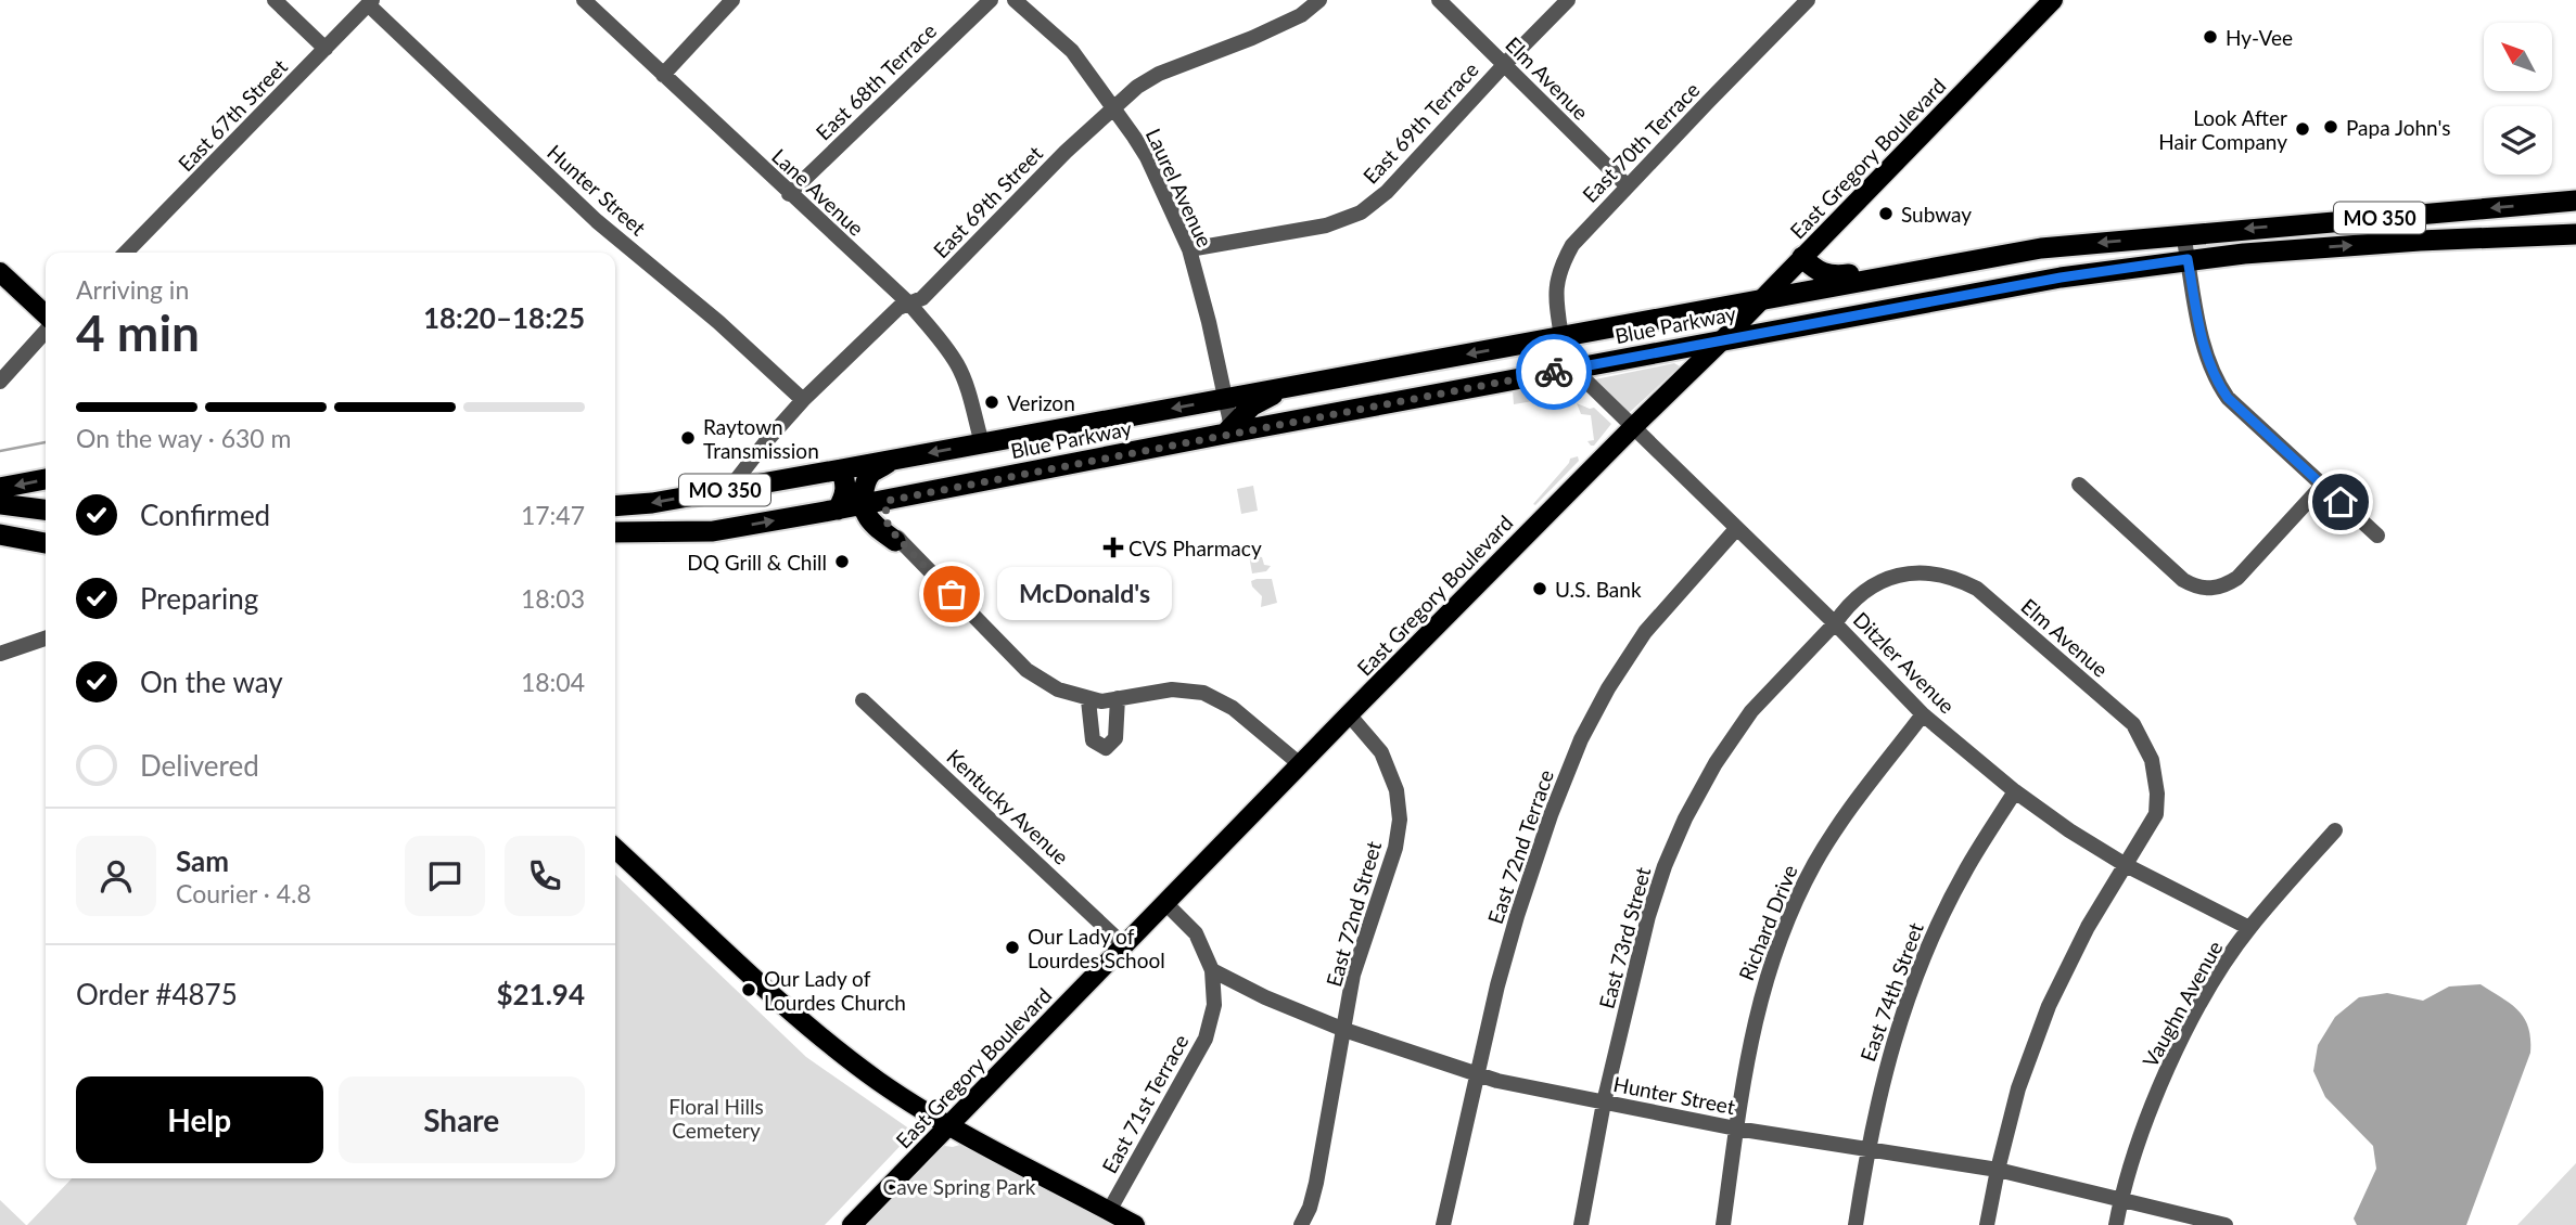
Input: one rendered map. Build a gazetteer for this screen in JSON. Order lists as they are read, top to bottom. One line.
{"streets":{"highway":["MO 350","Blue Parkway"],"main road":["East Gregory Boulevard"],"street":["Elm Avenue","East 68th Terrace","East 67th Street","East 69th Terrace","East 70th Terrace","Laurel Avenue","Hunter Street","Lane Avenue","East 69th Street","Ditzler Avenue","Kentucky Avenue","East 72nd Terrace","East 72nd Street","Richard Drive","East 73rd Street","East 74th Street","Vaughn Avenue","East 71st Terrace"]},"crossings":[["Elm Avenue","East 69th Terrace"],["Elm Avenue","East 70th Terrace"],["Elm Avenue","Hunter Street"],["Elm Avenue","Ditzler Avenue"],["Elm Avenue","East 73rd Street"],["East 68th Terrace","Lane Avenue"],["East 67th Street","Hunter Street"],["East 69th Terrace","Laurel Avenue"],["East 70th Terrace","Blue Parkway"],["East Gregory Boulevard","Blue Parkway"],["East Gregory Boulevard","Ditzler Avenue"],["East Gregory Boulevard","Kentucky Avenue"],["East Gregory Boulevard","East 72nd Street"],["Laurel Avenue","East 69th Street"],["Laurel Avenue","Blue Parkway"],["Hunter Street","East 69th Street"],["Hunter Street","East 72nd Terrace"],["Hunter Street","East 72nd Street"],["Hunter Street","Richard Drive"],["Hunter Street","East 73rd Street"],["Hunter Street","East 74th Street"],["Hunter Street","Vaughn Avenue"],["Hunter Street","East 71st Terrace"],["Lane Avenue","East 69th Street"],["Lane Avenue","Blue Parkway"],["East 69th Street","Blue Parkway"],["Blue Parkway","Ditzler Avenue"],["Ditzler Avenue","East 72nd Terrace"],["Ditzler Avenue","Richard Drive"],["Ditzler Avenue","East 73rd Street"],["Ditzler Avenue","East 74th Street"],["Ditzler Avenue","Vaughn Avenue"]],"parks":["Floral Hills Cemetery","Cave Spring Park"],"places":{"other":["Hy-Vee","Papa John's","Look After Hair Company","Subway","Verizon","Raytown Transmission","DQ Grill & Chill","U.S. Bank","McDonald's","Our Lady of Lourdes School","Our Lady of Lourdes Church"],"health":["CVS Pharmacy"]},"north":"top left","page":{"heading":["4 min","Arriving in","18:20–18:25"],"panel":["Sam","Courier · 4.8","Order #4875","$21.94"],"bar":"On the way · 630 m","list":[["Confirmed","17:47"],["Preparing","18:03"],["On the way","18:04"],"Delivered"],"bubble":"McDonald's","buttons":["Help","Share"]}}
